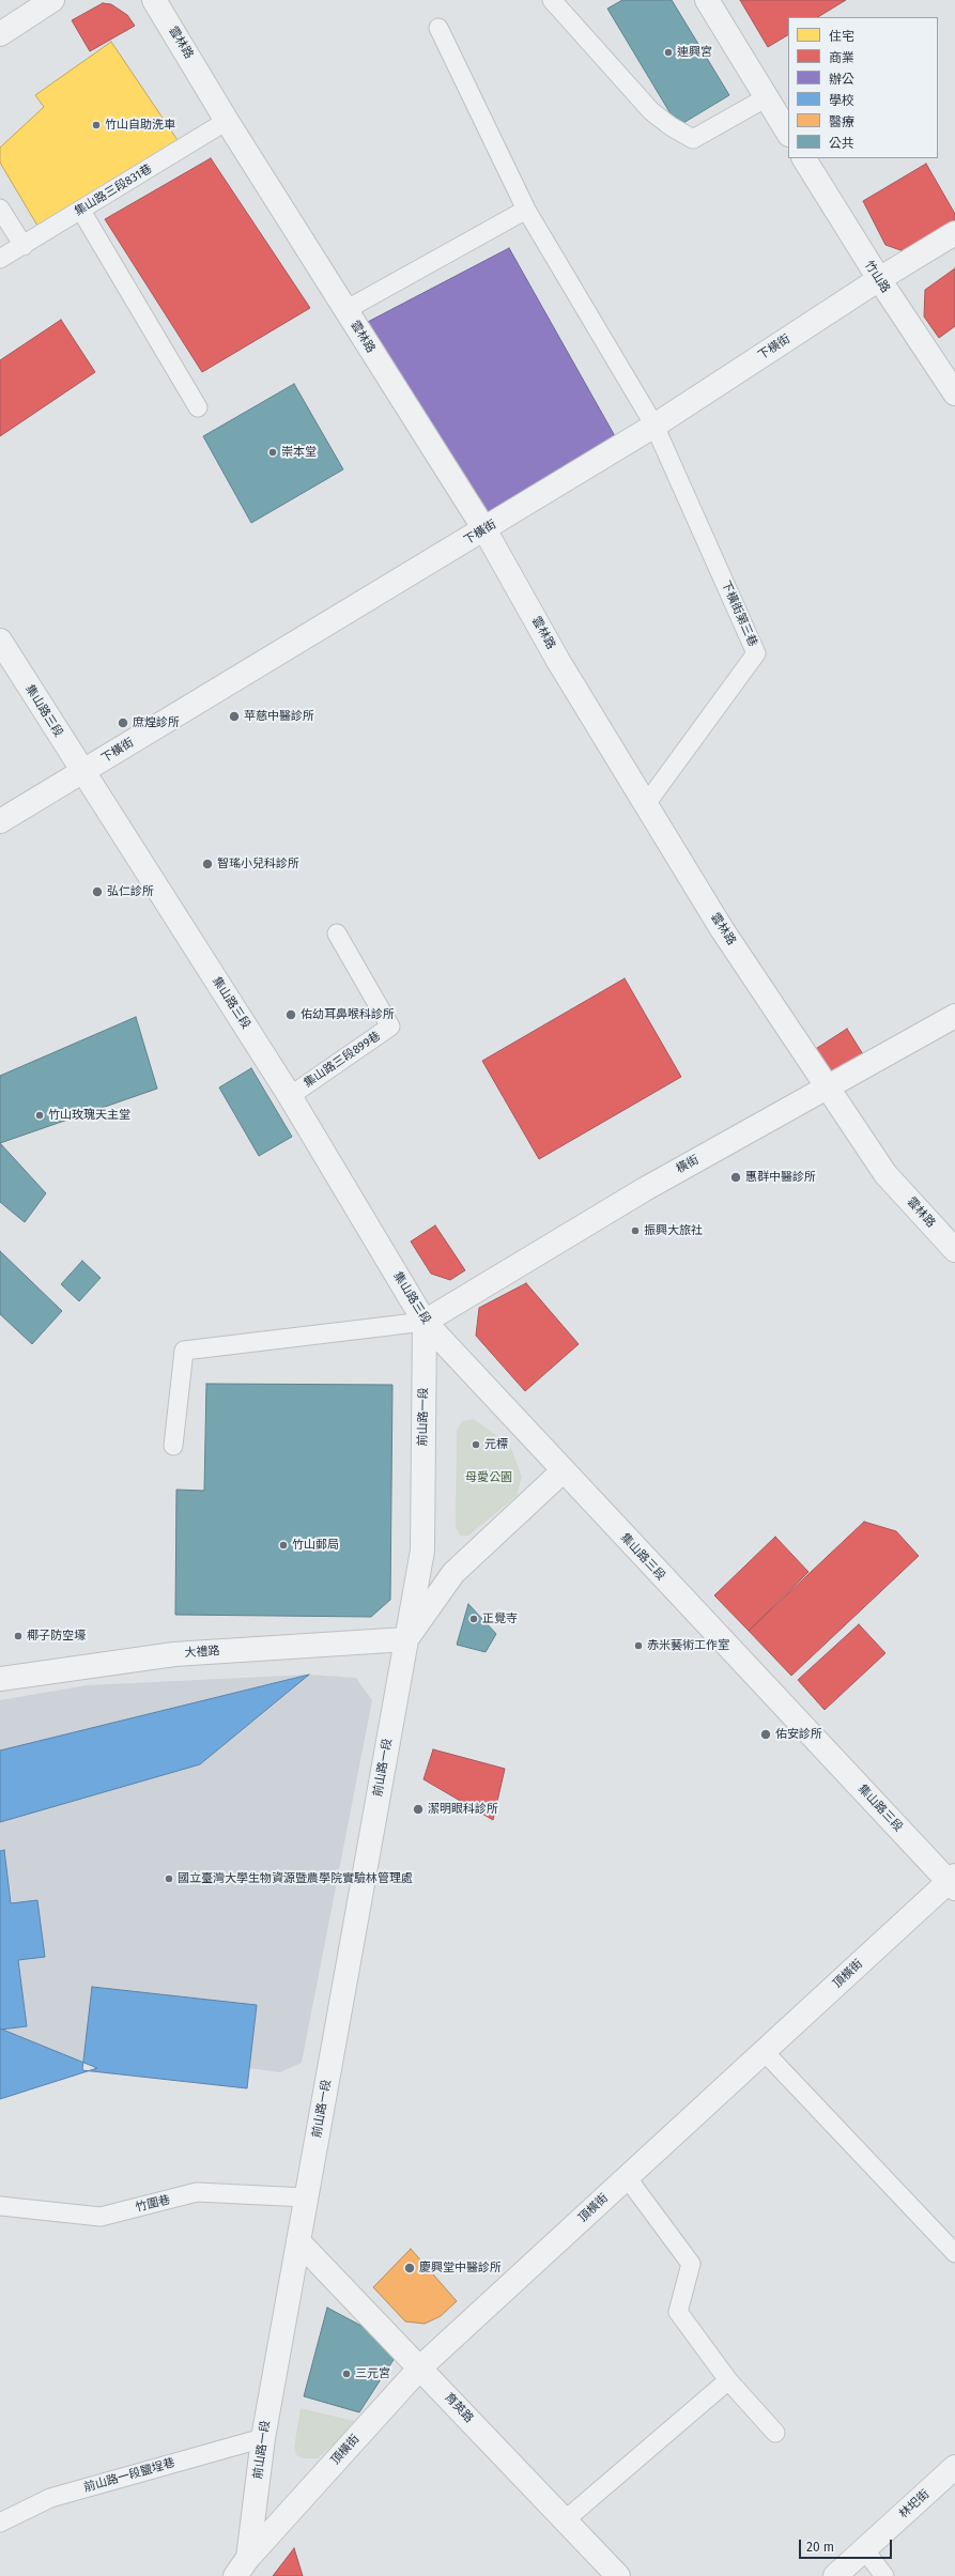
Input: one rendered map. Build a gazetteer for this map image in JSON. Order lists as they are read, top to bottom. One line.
{"streets":{"street":["雲林路","竹山路","下橫街","集山路三段","橫街","前山路一段","大禮路","頂橫街","育英路","林圯街"],"lane":["集山路三段831巷","下橫街第三巷","集山路三段899巷","竹圍巷","前山路一段鹽埕巷"]},"crossings":[["雲林路","集山路三段831巷"],["雲林路","下橫街"],["雲林路","下橫街第三巷"],["雲林路","橫街"],["竹山路","下橫街"],["下橫街","下橫街第三巷"],["下橫街","集山路三段"],["集山路三段","集山路三段899巷"],["集山路三段","橫街"],["集山路三段","前山路一段"],["集山路三段","頂橫街"],["橫街","前山路一段"],["前山路一段","大禮路"],["前山路一段","頂橫街"],["前山路一段","竹圍巷"],["前山路一段","育英路"],["前山路一段","前山路一段鹽埕巷"],["頂橫街","育英路"]],"parks":["母愛公園"],"places":["連興宮","竹山自助洗車","崇本堂","苹慈中醫診所","庶煌診所","智瑤小兒科診所","弘仁診所","佑幼耳鼻喉科診所","竹山玫瑰天主堂","惠群中醫診所","振興大旅社","元標","竹山郵局","正覺寺","椰子防空壕","赤米藝術工作室","佑安診所","潔明眼科診所","國立臺灣大學生物資源暨農學院實驗林管理處","慶興堂中醫診所","三元宮"],"legend":["住宅","商業","辦公","學校","醫療","公共"],"scale_bar":"20 m"}
